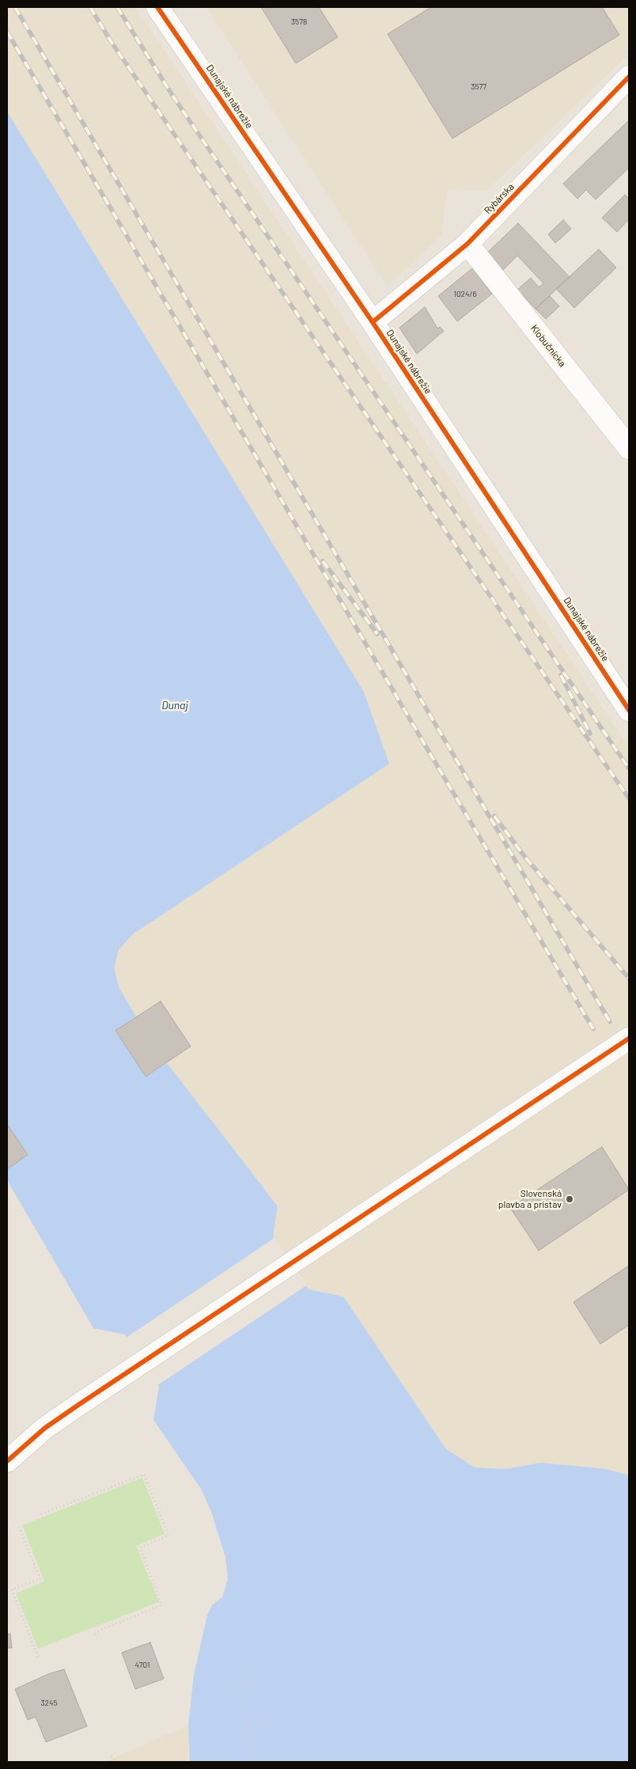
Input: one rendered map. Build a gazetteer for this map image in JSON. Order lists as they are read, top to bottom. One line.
{"streets":{"street":["Dunajské nábrežie","Rybárska","Klobučnícka"]},"crossings":[["Dunajské nábrežie","Rybárska"],["Rybárska","Klobučnícka"]],"water":["Dunaj"],"places":["Slovenská plavba a prístav"],"house_numbers":["3578","3577","1024/6","4701","3245"]}
